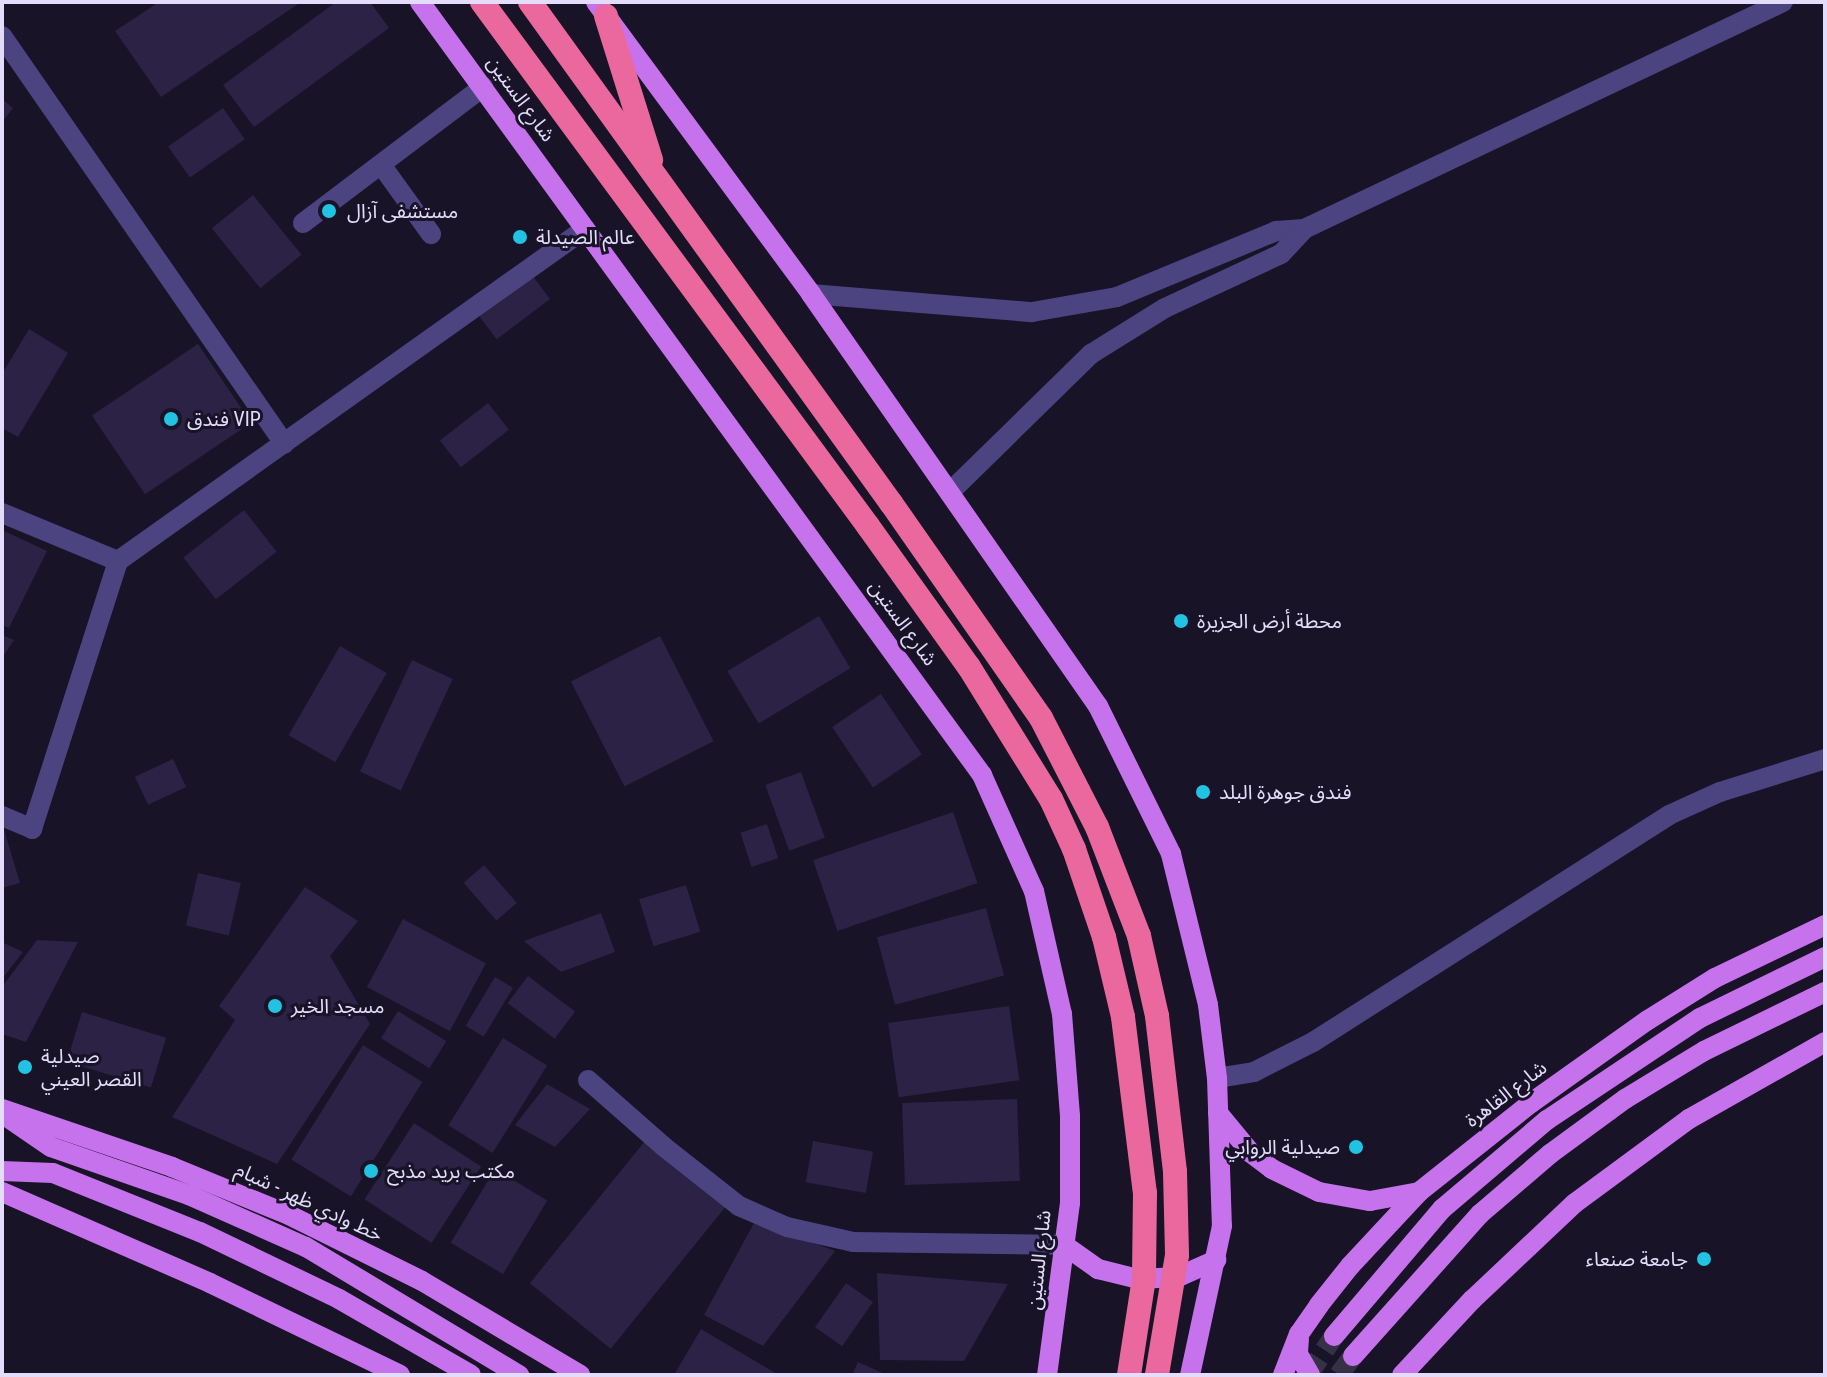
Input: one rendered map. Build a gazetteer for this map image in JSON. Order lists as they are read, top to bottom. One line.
{"streets":{"highway":["شارع الستين"],"main road":["شارع القاهرة","خط وادي ظهر - شبام"]},"places":["مستشفى آزال","عالم الصيدلة","فندق VIP","محطة أرض الجزيرة","فندق جوهرة البلد","مسجد الخير","صيدلية القصر العيني","صيدلية الروابي","مكتب بريد مذبح","جامعة صنعاء"]}
